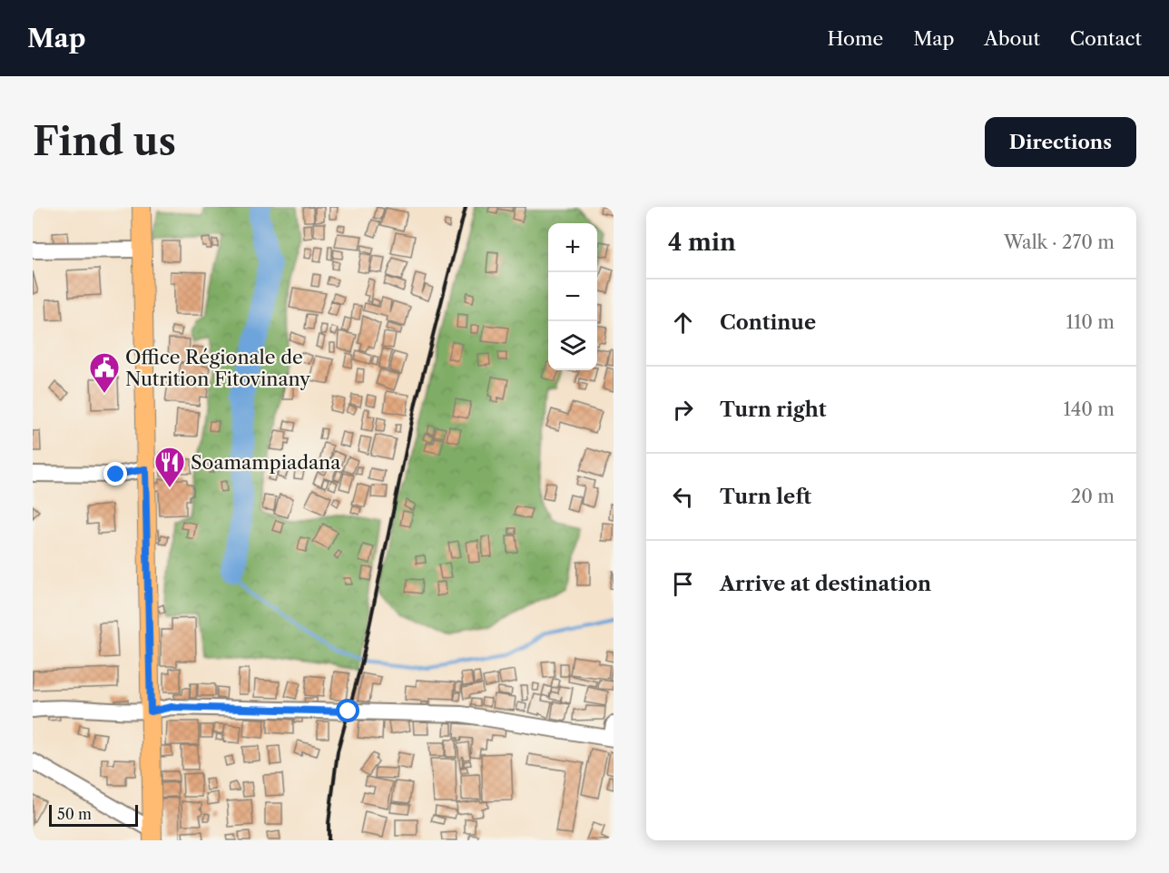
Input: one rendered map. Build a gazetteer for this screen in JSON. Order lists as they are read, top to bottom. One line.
{"places":{"public building":["Office Régionale de Nutrition Fitovinany"],"restaurant":["Soamampiadana"]},"scale_bar":"50 m","page":{"header":"Map","nav":["Home","Map","About","Contact"],"buttons":"Directions","title":"Find us","heading":["4 min","Walk · 270 m"],"map_buttons":["+","−"],"list":[["Continue","110 m"],["Turn right","140 m"],["Turn left","20 m"],"Arrive at destination"],"scale":"50 m"}}
